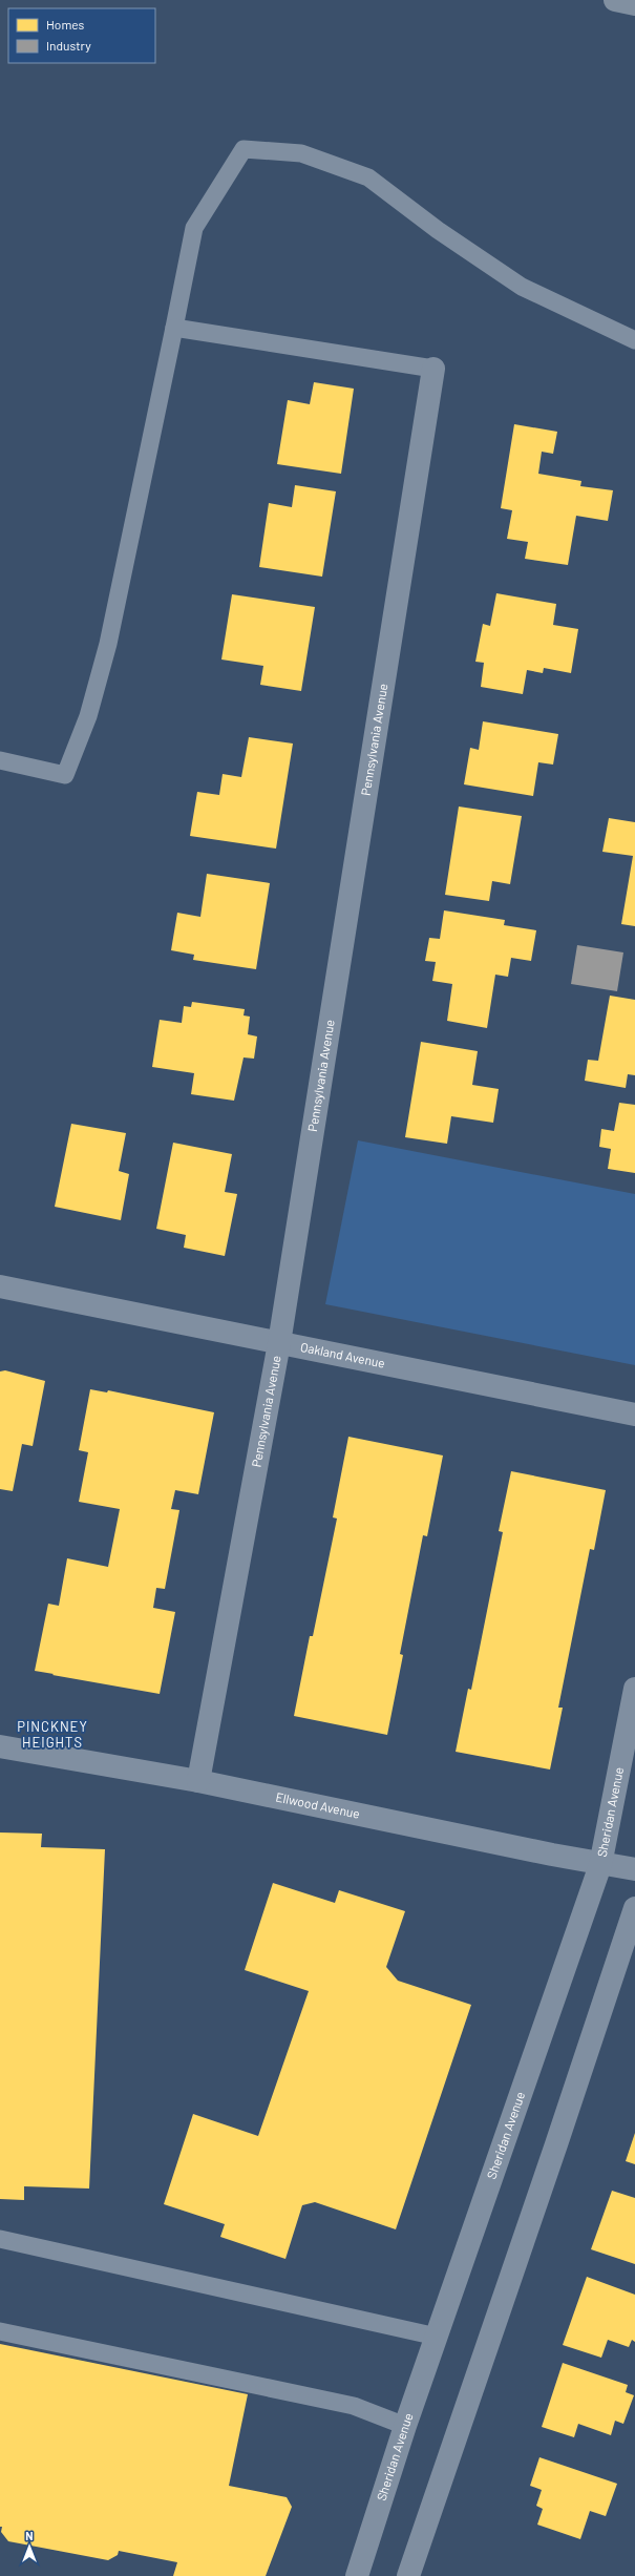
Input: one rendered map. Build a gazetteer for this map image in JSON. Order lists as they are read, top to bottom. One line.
{"streets":{"street":["Pennsylvania Avenue","Oakland Avenue","Ellwood Avenue","Sheridan Avenue"]},"crossings":[["Pennsylvania Avenue","Oakland Avenue"],["Pennsylvania Avenue","Ellwood Avenue"],["Ellwood Avenue","Sheridan Avenue"]],"districts":["PINCKNEY HEIGHTS"],"legend":["Homes","Industry"],"north":"top"}
